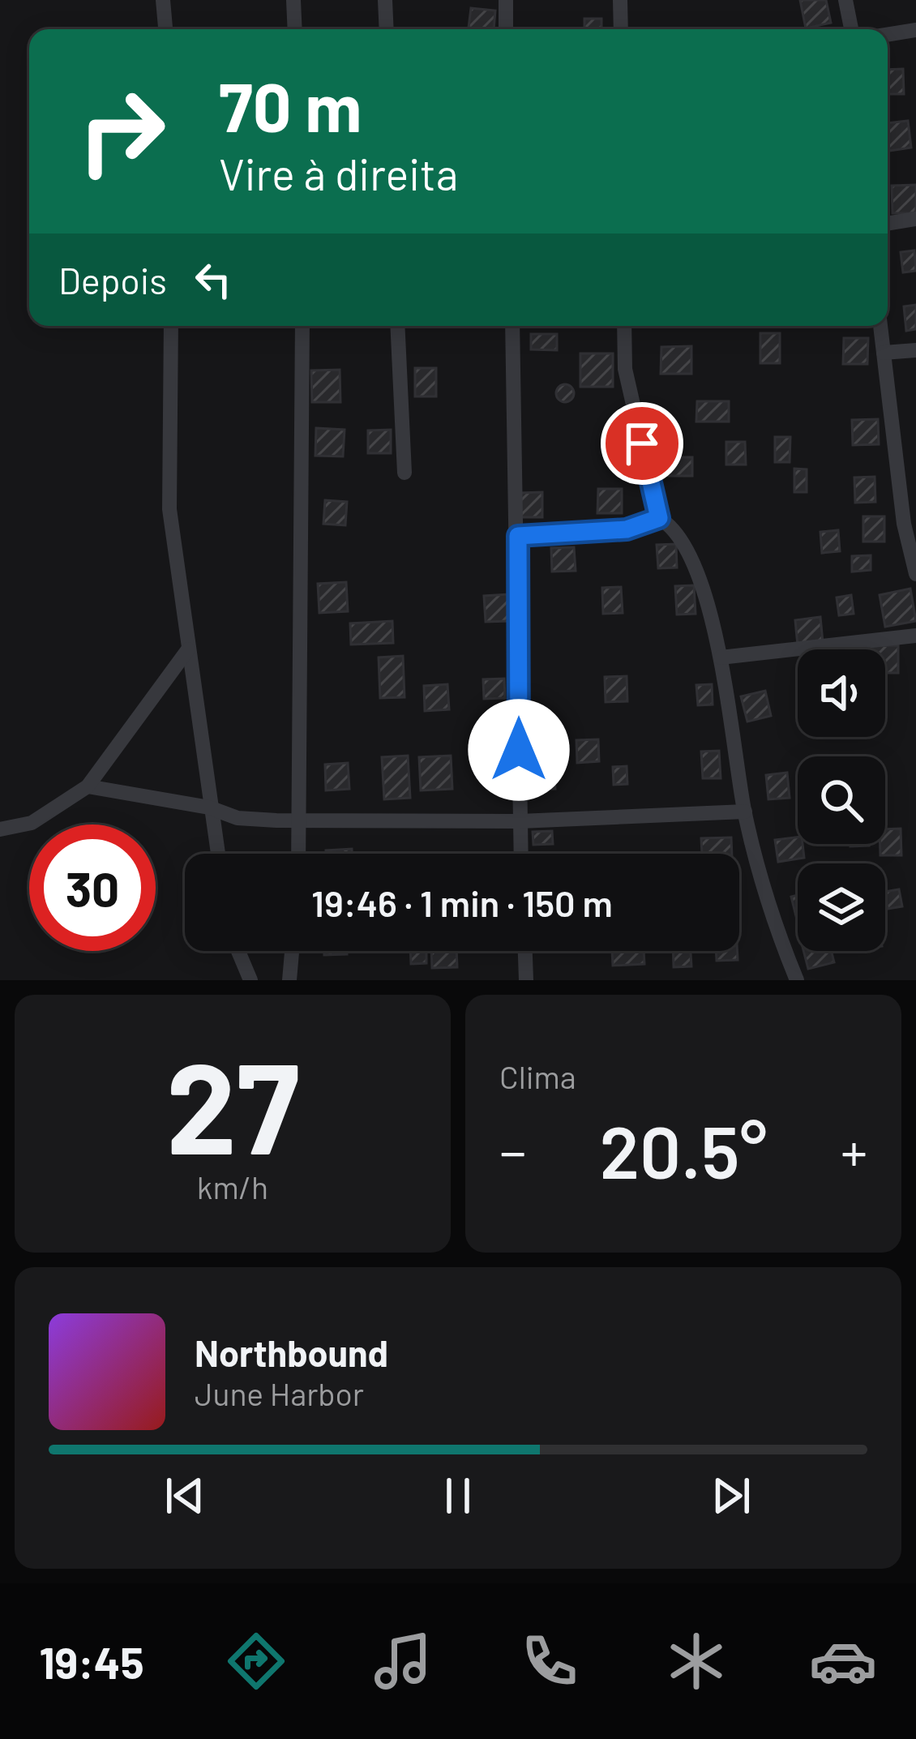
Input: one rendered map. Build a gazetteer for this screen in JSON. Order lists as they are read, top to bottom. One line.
{"page":{"turn":["70 m","Vire à direita"],"then":"Depois","limit":"30","trip":"19:46 · 1 min · 150 m","tile":[["27","km/h"],"Clima"],"heat":["−","20.5°","+"],"song":["Northbound","June Harbor"],"tabs":"19:45"}}
